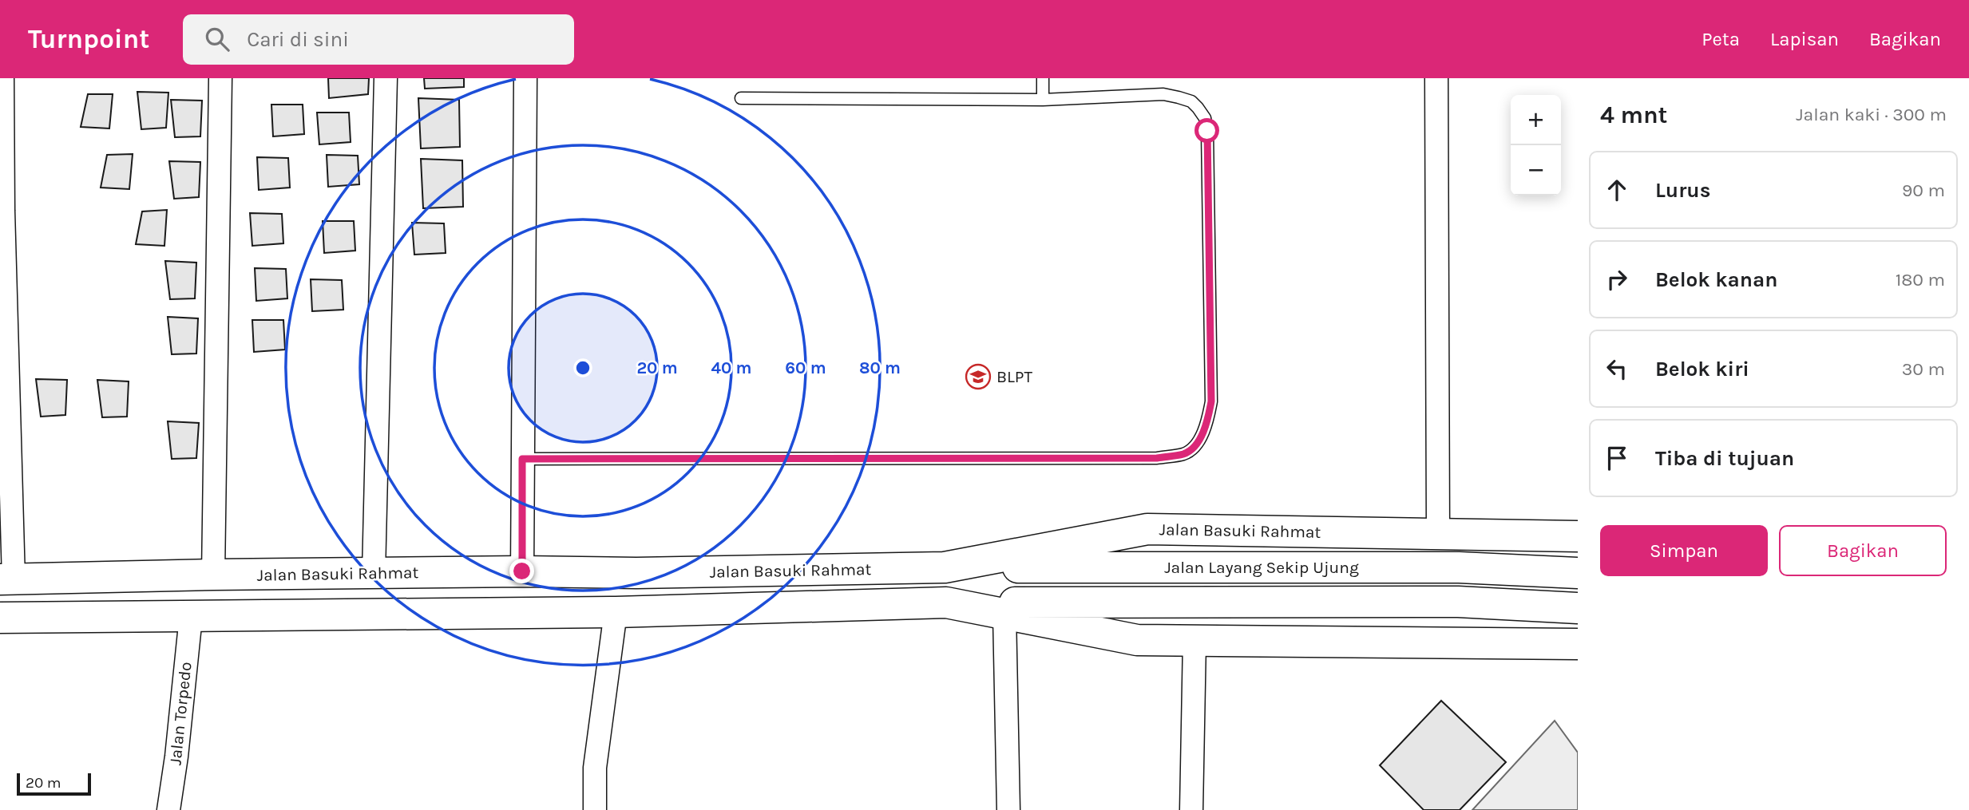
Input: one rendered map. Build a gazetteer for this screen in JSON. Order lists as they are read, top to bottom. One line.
{"streets":{"highway":["Jalan Basuki Rahmat","Jalan Layang Sekip Ujung"],"street":["Jalan Torpedo"]},"crossings":[["Jalan Basuki Rahmat","Jalan Layang Sekip Ujung"]],"places":{"school or university":["BLPT"]},"scale_bar":"20 m","page":{"header":"Turnpoint","search":"Cari di sini","nav":["Peta","Lapisan","Bagikan"],"heading":["4 mnt","Jalan kaki · 300 m"],"map_buttons":["+","−"],"list":[["Lurus","90 m"],["Belok kanan","180 m"],["Belok kiri","30 m"],"Tiba di tujuan"],"buttons":["Simpan","Bagikan"],"scale":"20 m"},"rings":["20 m","40 m","60 m","80 m"]}
